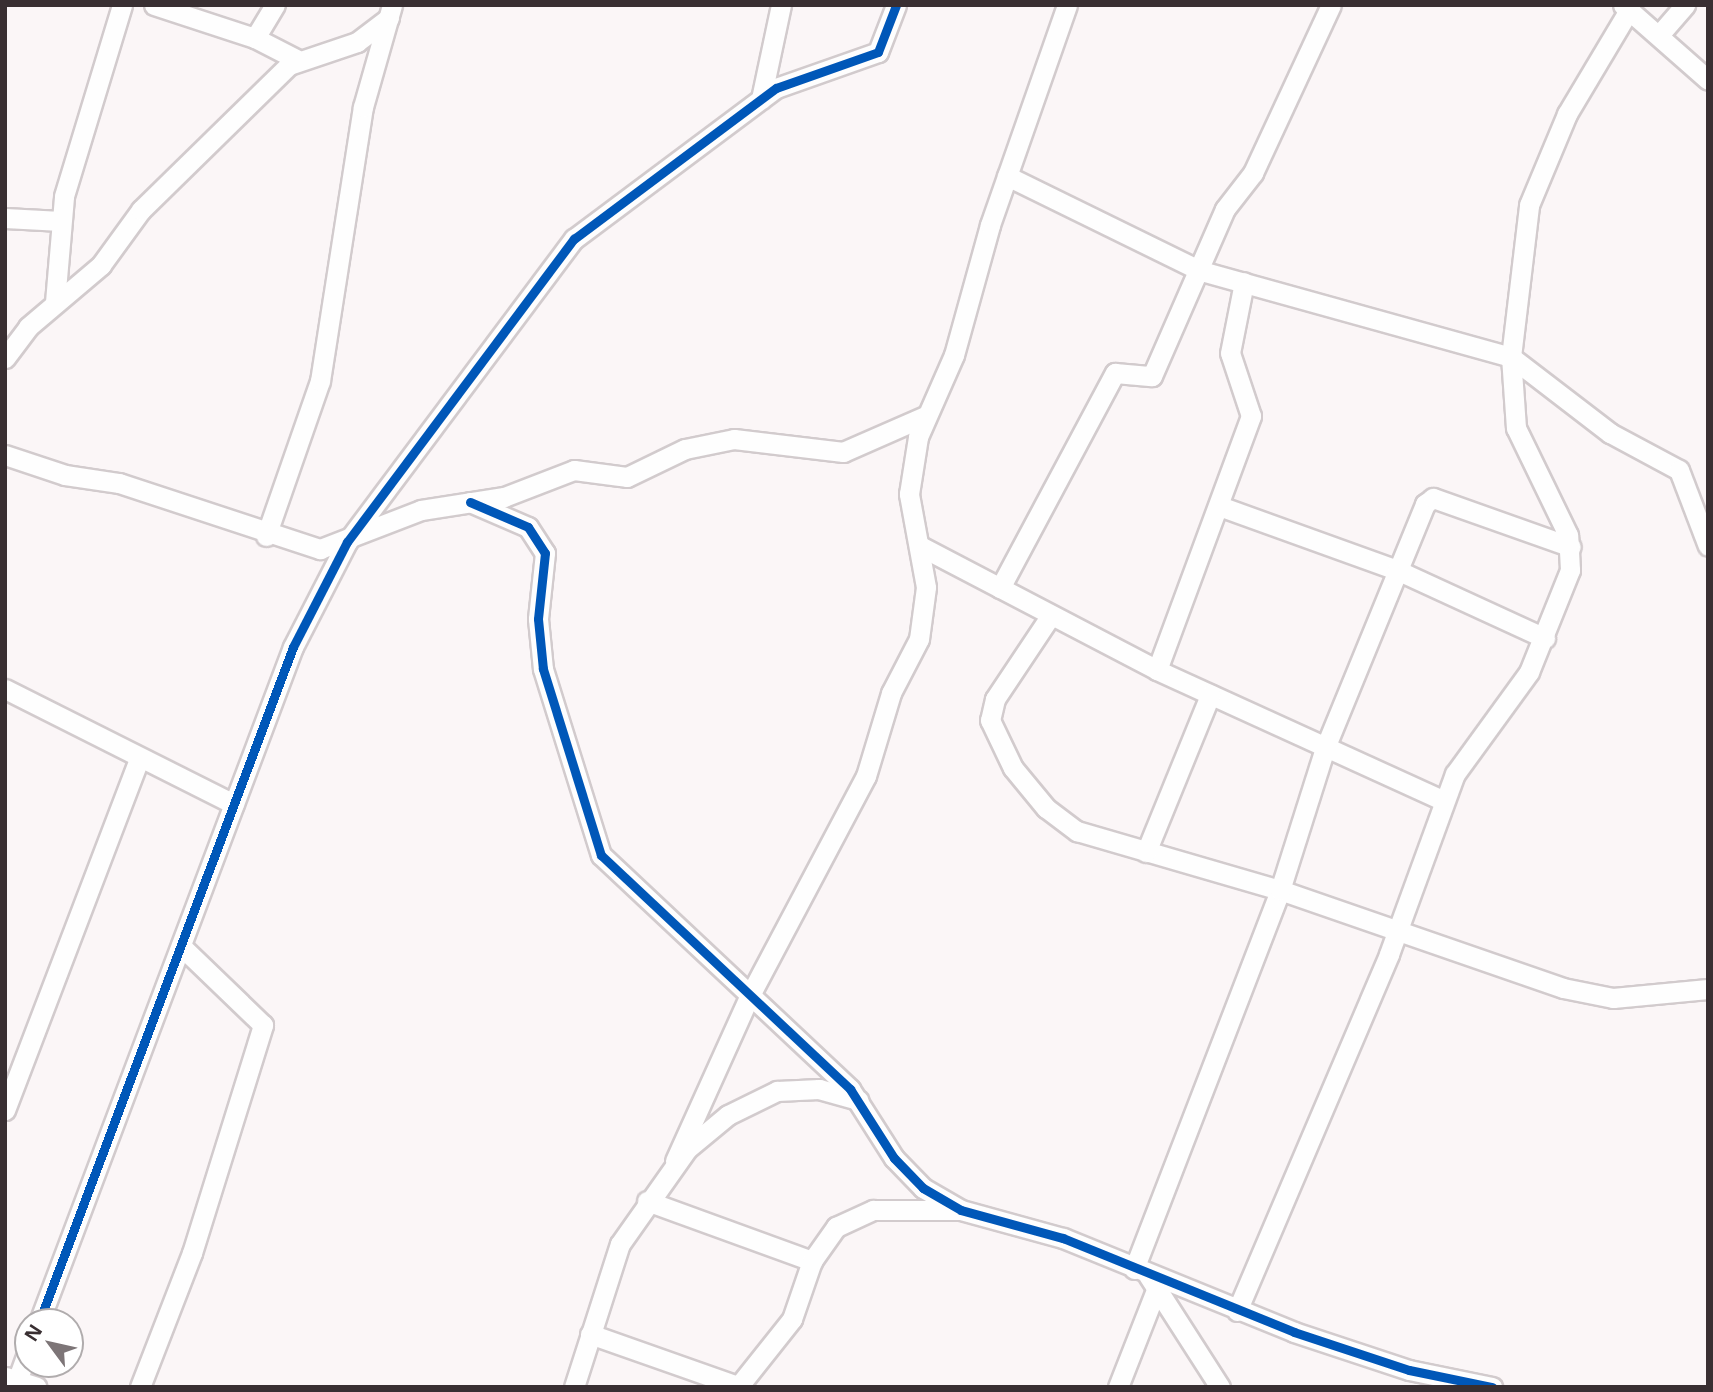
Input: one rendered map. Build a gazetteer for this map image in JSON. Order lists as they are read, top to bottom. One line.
{"north":"top left"}
